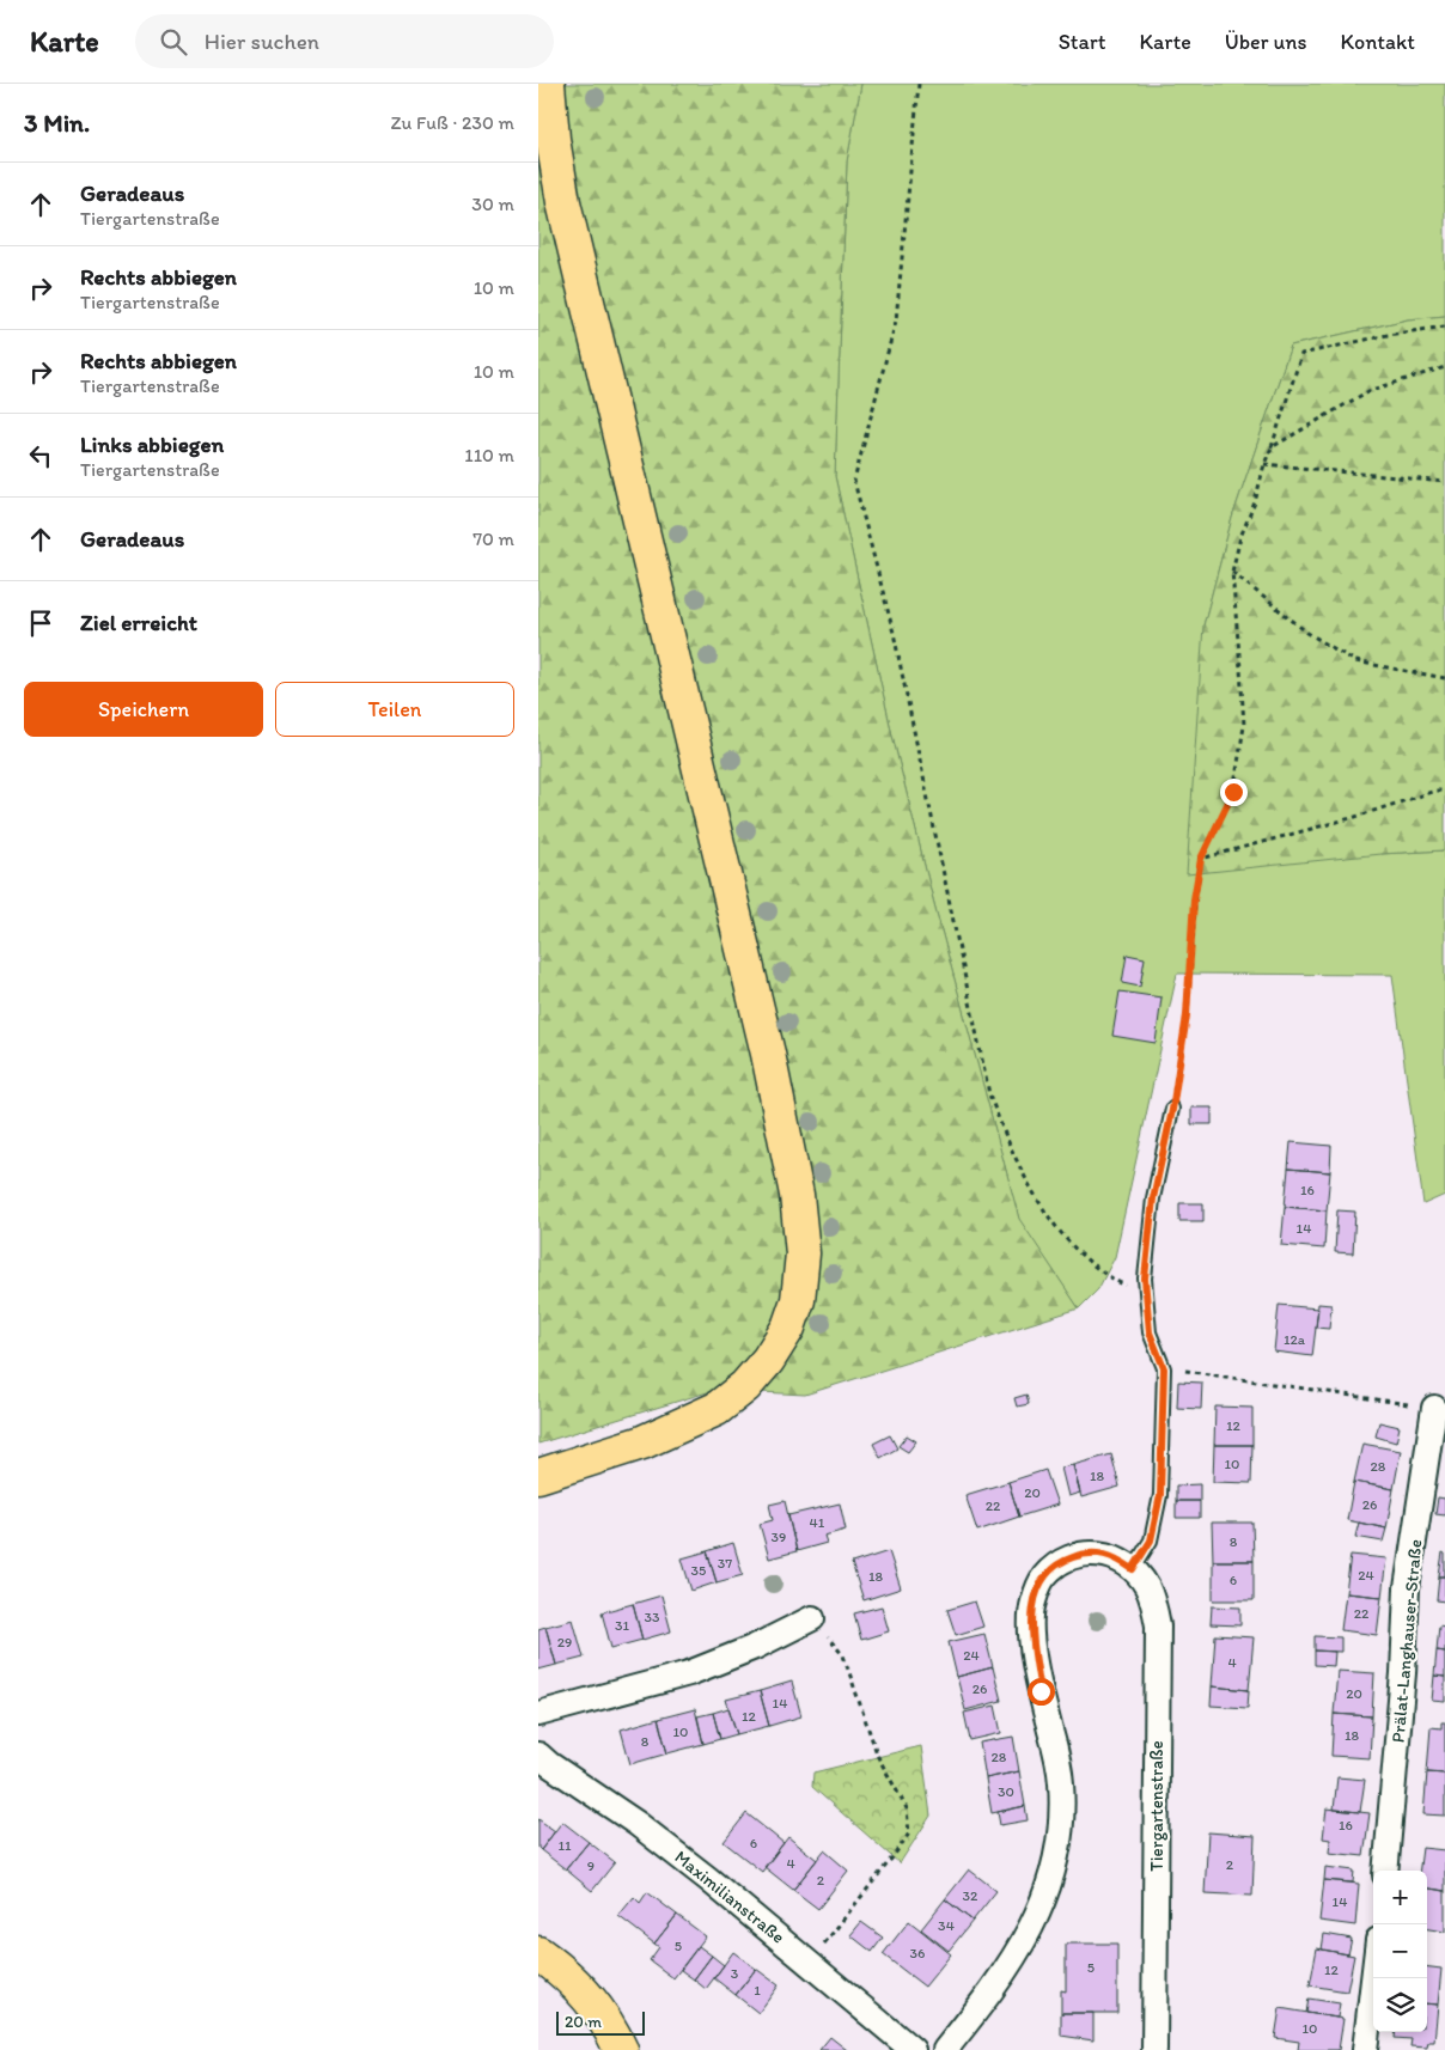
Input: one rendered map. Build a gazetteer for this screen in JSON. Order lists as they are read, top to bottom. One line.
{"streets":{"street":["Prälat-Langhauser-Straße","Tiergartenstraße","Maximilianstraße"]},"house_numbers":["16","14","12a","12","10","28","18","20","26","22","41","39","8","37","35","24","18","6","22","33","31","29","24","4","26","20","14","12","10","18","8","28","30","16","6","11","4","2","9","2","32","14","34","5","36","5","12","3","1","10"],"scale_bar":"20 m","page":{"header":"Karte","search":"Hier suchen","nav":["Start","Karte","Über uns","Kontakt"],"heading":["3 Min.","Zu Fuß · 230 m"],"list":[["Geradeaus","Tiergartenstraße","30 m"],["Rechts abbiegen","Tiergartenstraße","10 m"],["Rechts abbiegen","Tiergartenstraße","10 m"],["Links abbiegen","Tiergartenstraße","110 m"],["Geradeaus","70 m"],"Ziel erreicht"],"buttons":["Speichern","Teilen"],"map_buttons":["+","−"],"scale":"20 m"}}
